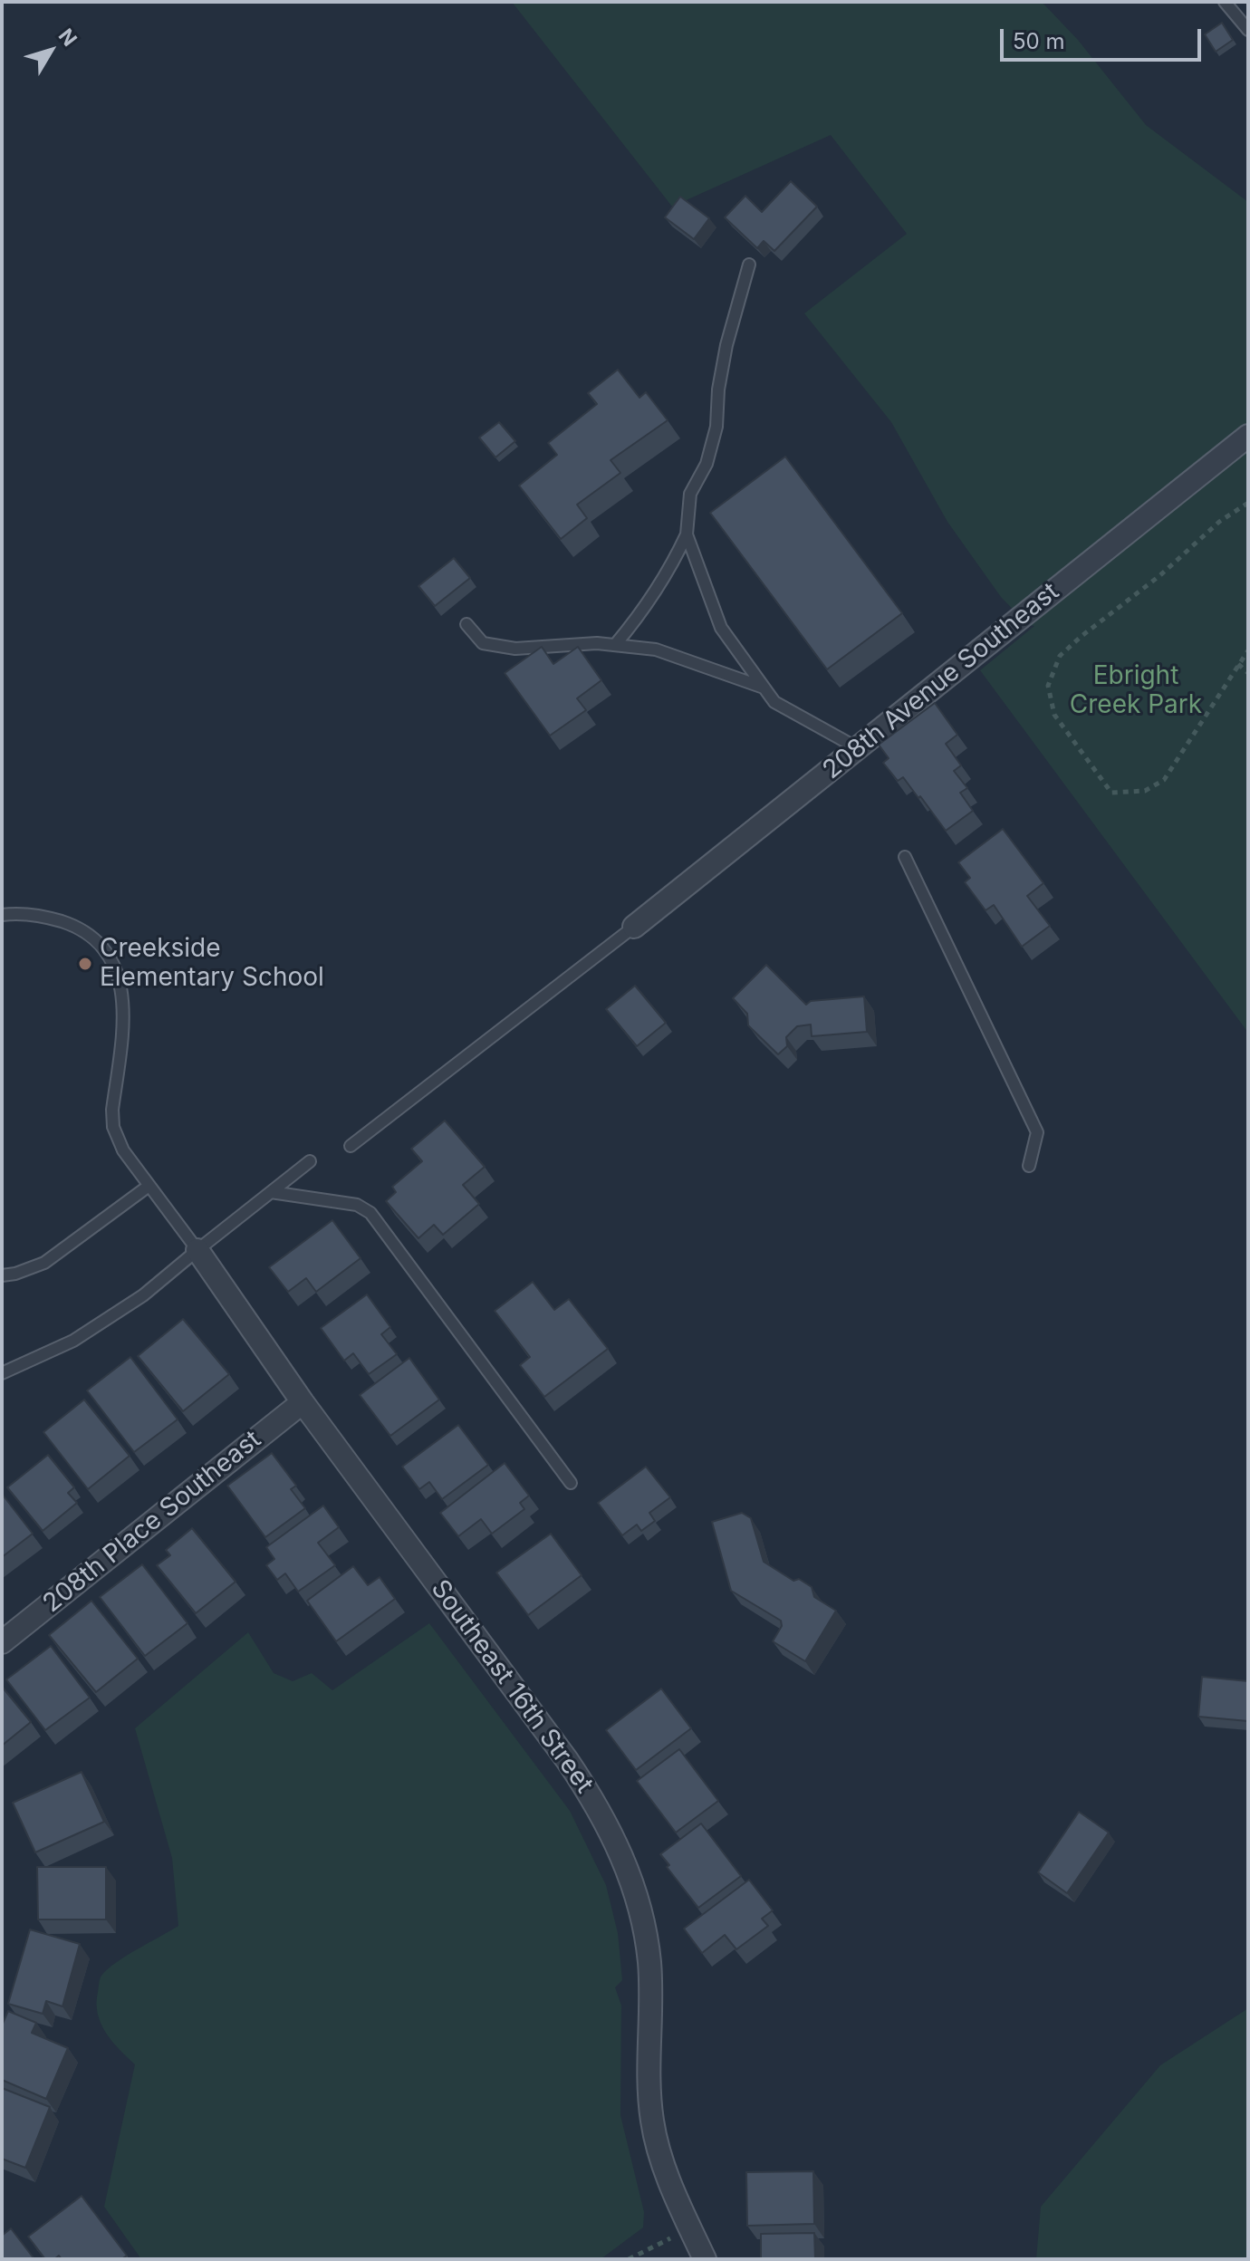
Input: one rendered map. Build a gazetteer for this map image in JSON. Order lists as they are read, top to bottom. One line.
{"streets":{"street":["208th Avenue Southeast","208th Place Southeast","Southeast 16th Street"]},"crossings":[["208th Place Southeast","Southeast 16th Street"]],"parks":["Ebright Creek Park"],"places":["Creekside Elementary School"],"scale_bar":"50 m","north":"top right"}
